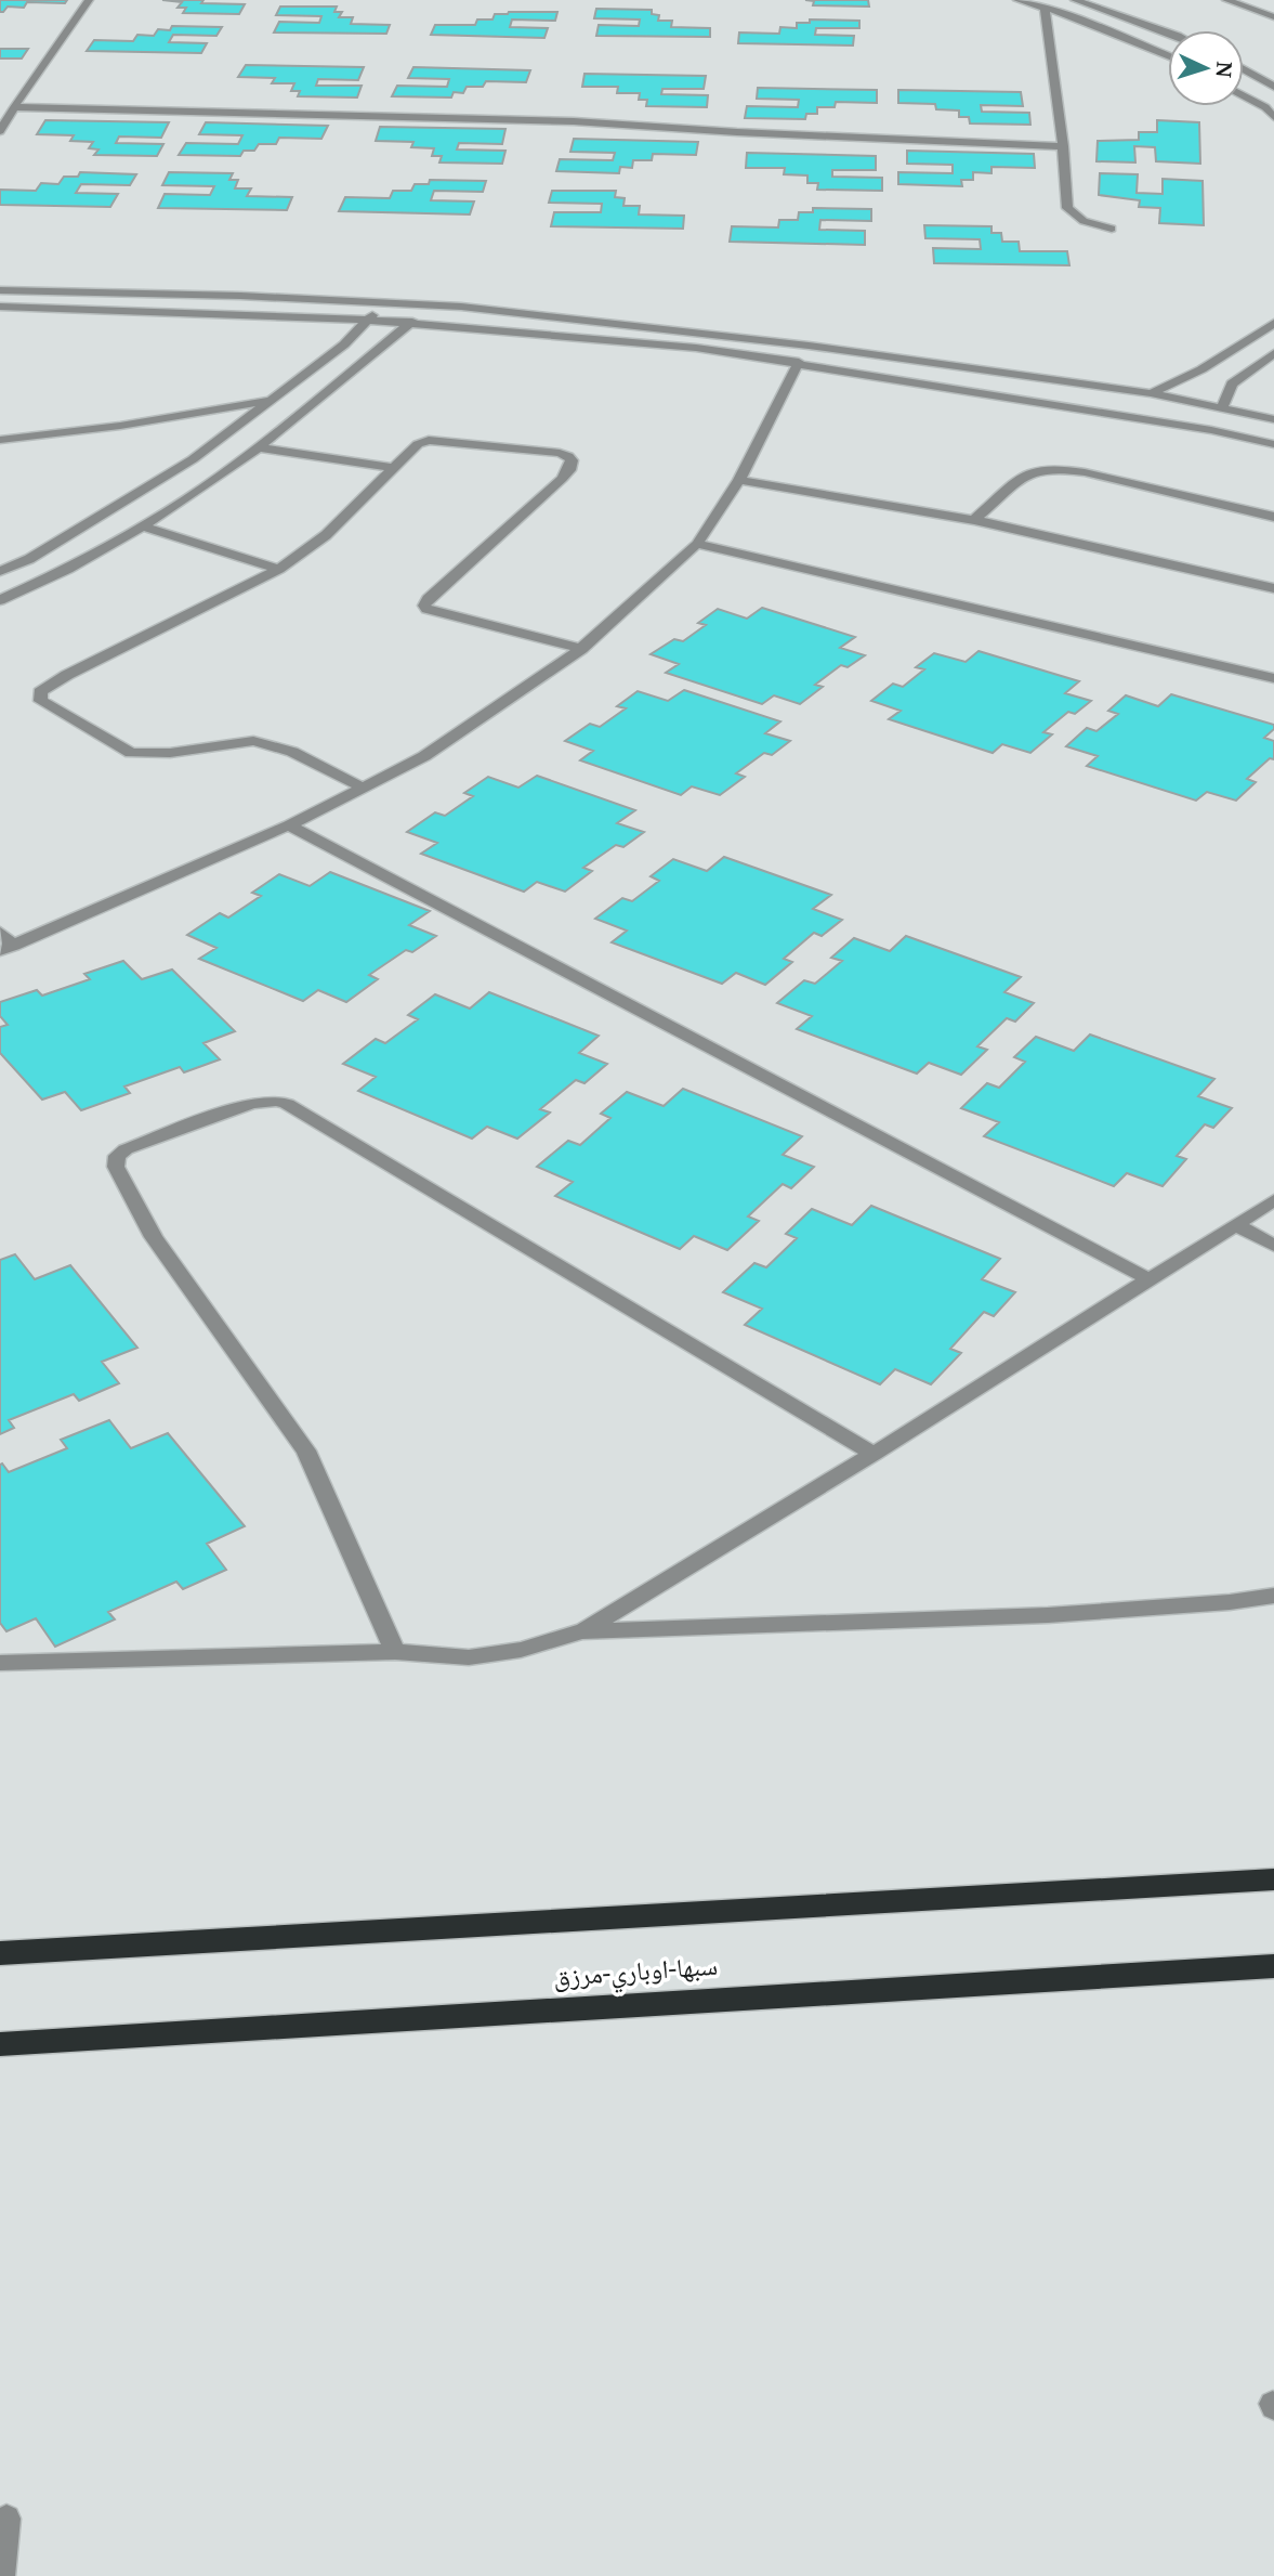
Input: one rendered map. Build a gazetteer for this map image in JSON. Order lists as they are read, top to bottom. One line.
{"streets":{"highway":["سبها-اوباري-مرزق"]},"north":"right"}
